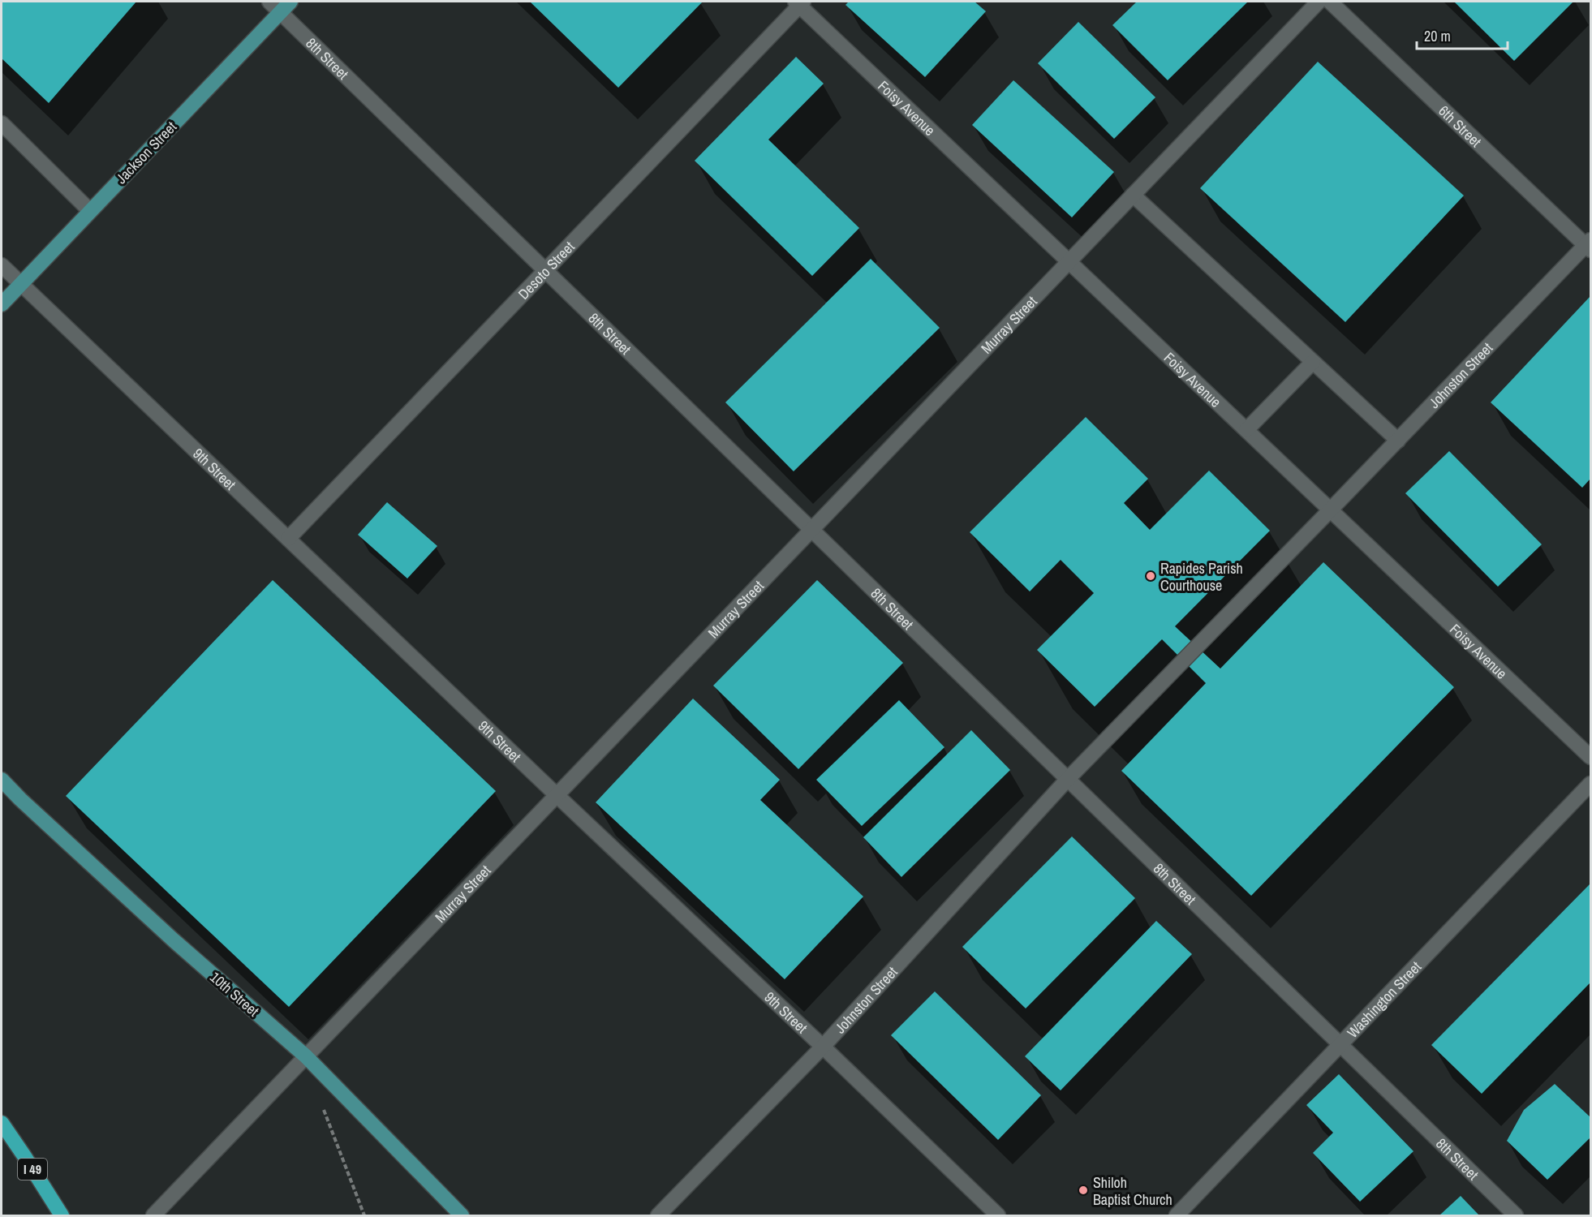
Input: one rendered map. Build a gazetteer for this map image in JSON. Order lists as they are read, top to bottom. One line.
{"streets":{"highway":["I 49"],"main road":["Jackson Street","10th Street"],"street":["8th Street","Foisy Avenue","6th Street","Desoto Street","Murray Street","Johnston Street","9th Street","Washington Street"]},"crossings":[["8th Street","Jackson Street"],["8th Street","Desoto Street"],["8th Street","Murray Street"],["8th Street","Johnston Street"],["8th Street","Washington Street"],["Foisy Avenue","Desoto Street"],["Foisy Avenue","Murray Street"],["Foisy Avenue","Johnston Street"],["6th Street","Johnston Street"],["Jackson Street","9th Street"],["Desoto Street","9th Street"],["Murray Street","9th Street"],["Murray Street","10th Street"],["Johnston Street","9th Street"]],"places":["Rapides Parish Courthouse","Shiloh Baptist Church"],"scale_bar":"20 m"}
